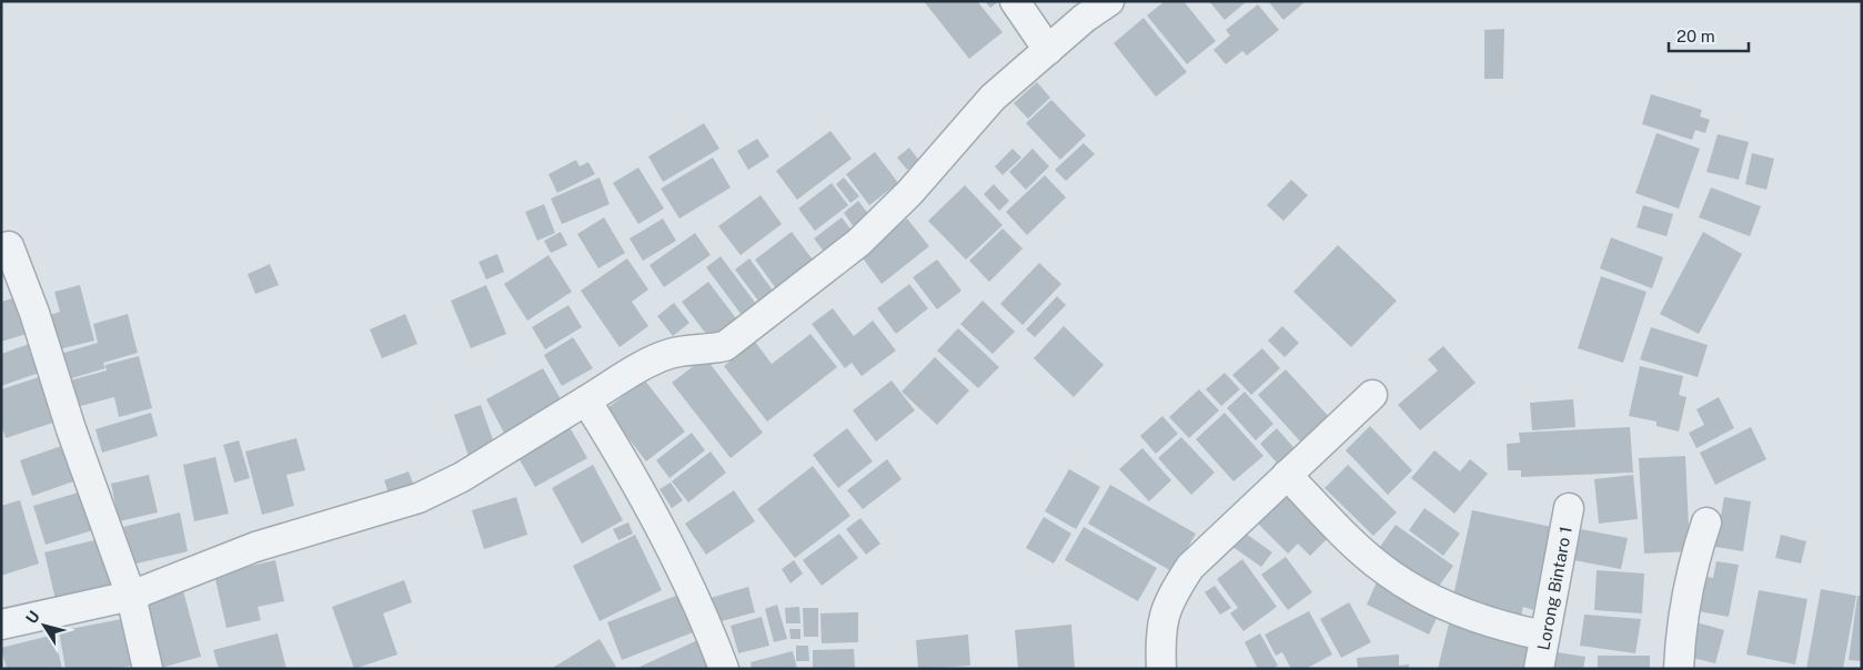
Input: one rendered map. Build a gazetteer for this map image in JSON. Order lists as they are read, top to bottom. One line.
{"streets":{"street":["Lorong Bintaro 1"]},"scale_bar":"20 m","north":"top left"}
